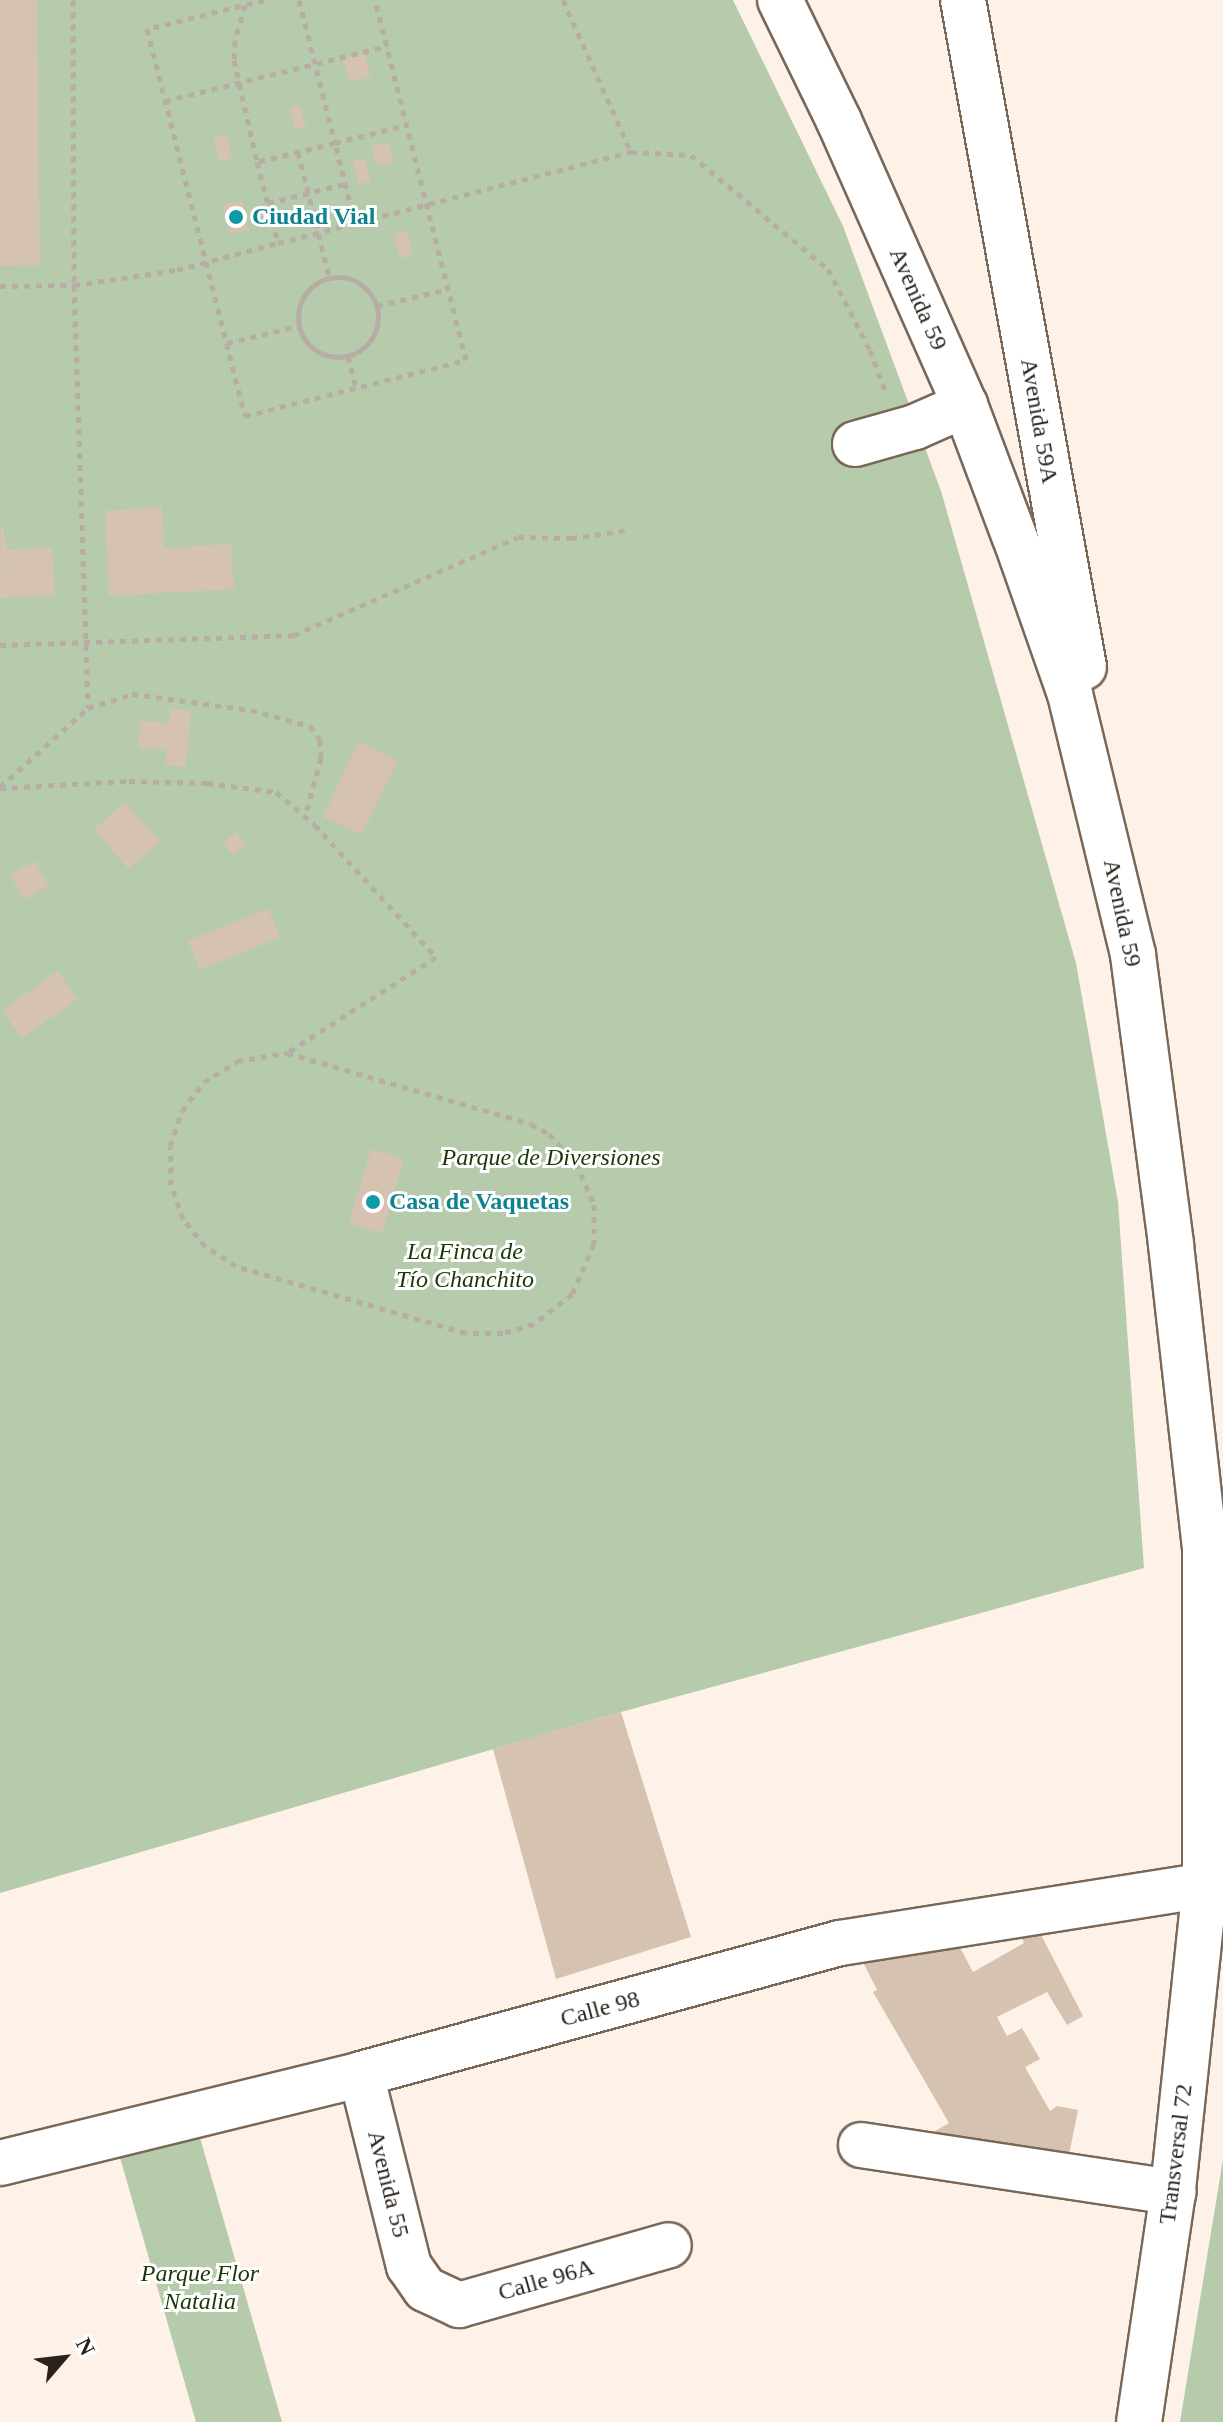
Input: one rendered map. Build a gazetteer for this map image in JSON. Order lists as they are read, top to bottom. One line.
{"streets":{"street":["Avenida 59","Avenida 59A","Calle 98","Transversal 72","Avenida 55","Calle 96A"]},"crossings":[["Avenida 59","Avenida 59A"],["Avenida 59","Calle 98"],["Avenida 59","Transversal 72"],["Calle 98","Transversal 72"],["Calle 98","Avenida 55"],["Avenida 55","Calle 96A"]],"parks":["Parque de Diversiones","La Finca de Tío Chanchito","Parque Flor Natalia"],"places":["Ciudad Vial","Casa de Vaquetas"],"north":"top right"}
